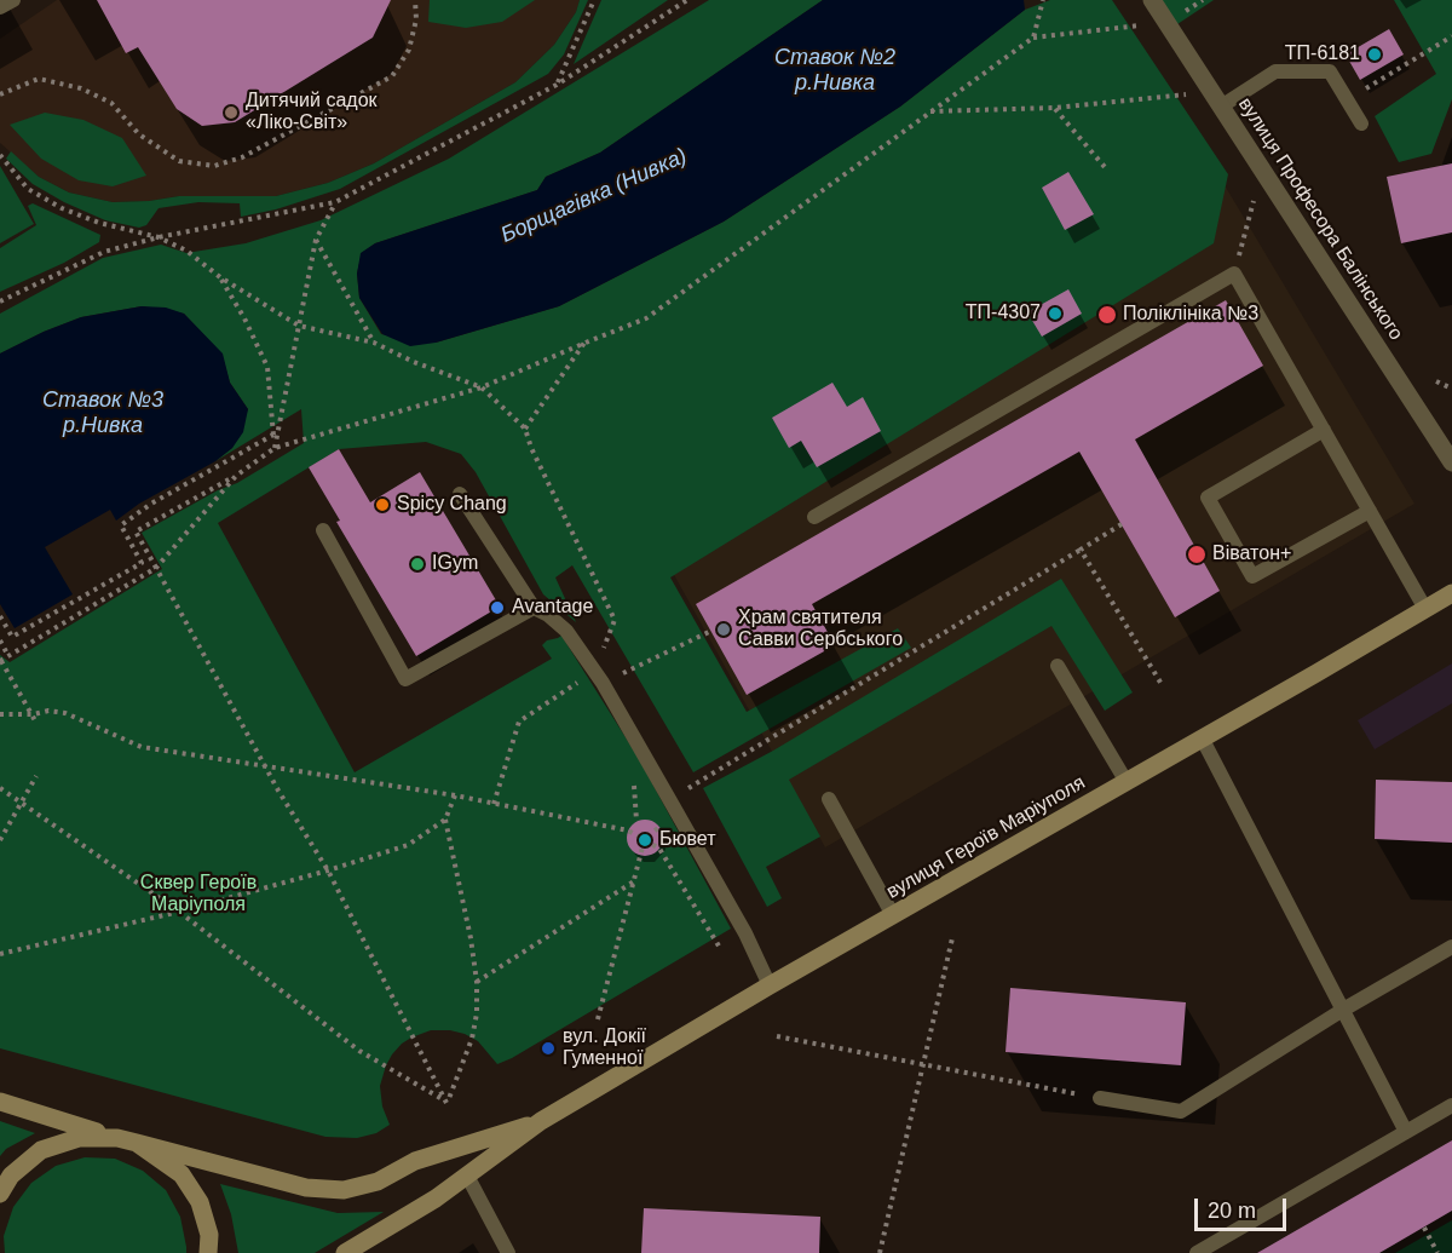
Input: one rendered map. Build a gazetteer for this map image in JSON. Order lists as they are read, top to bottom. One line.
{"streets":{"street":["вулиця Професора Балінського","вулиця Героїв Маріуполя"]},"water":["Ставок №2 р.Нивка","Борщагівка (Нивка)","Ставок №3 р.Нивка"],"parks":["Сквер Героїв Маріуполя"],"places":["ТП-6181","Дитячий садок «Ліко-Світ»","ТП-4307","Поліклініка №3","Spicy Chang","Віватон+","IGym","Avantage","Храм святителя Савви Сербського","Бювет","вул. Докії Гуменної"],"scale_bar":"20 m"}
